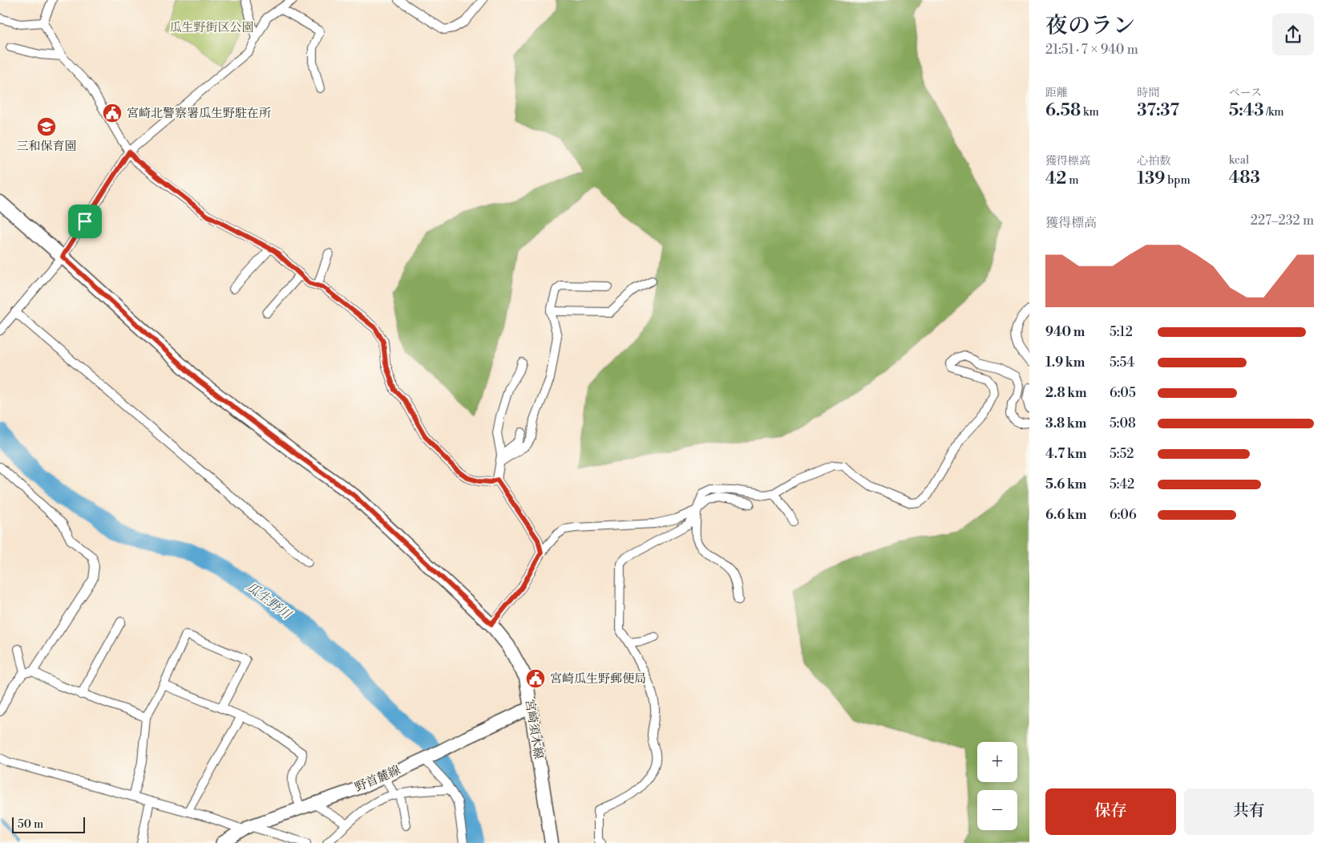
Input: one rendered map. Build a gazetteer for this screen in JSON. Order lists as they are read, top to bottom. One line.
{"streets":{"main road":["宮崎須木線","野首麓線"]},"crossings":[["宮崎須木線","野首麓線"]],"water":["瓜生野川"],"parks":["瓜生野街区公園"],"places":{"public building":["宮崎北警察署瓜生野駐在所","宮崎瓜生野郵便局"],"school or university":["三和保育園"]},"scale_bar":"50 m","page":{"heading":["夜のラン","21:51 · 7 × 940 m"],"stats":[["距離","6.58 km"],["時間","37:37"],["ペース","5:43 /km"],["獲得標高","42 m"],["心拍数","139 bpm"],["kcal","483"]],"chart":["獲得標高","227–232 m"],"list":[{"name":"940 m","note":"5:12"},{"name":"1.9 km","note":"5:54"},{"name":"2.8 km","note":"6:05"},{"name":"3.8 km","note":"5:08"},{"name":"4.7 km","note":"5:52"},{"name":"5.6 km","note":"5:42"},{"name":"6.6 km","note":"6:06"}],"map_buttons":["+","−"],"buttons":["保存","共有"],"scale":"50 m"}}
